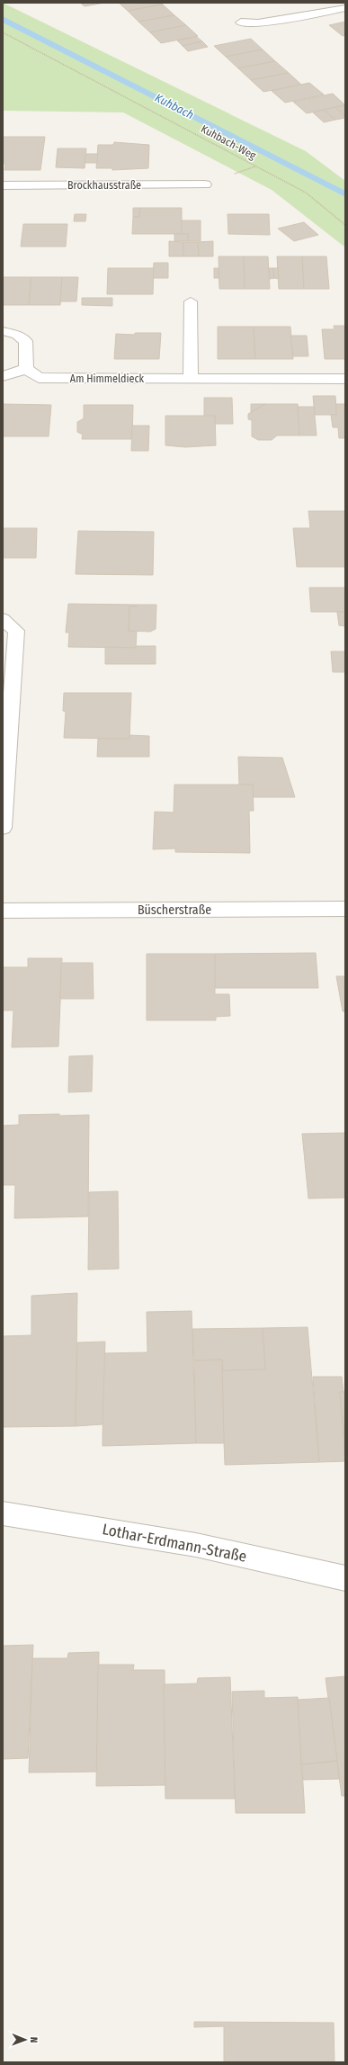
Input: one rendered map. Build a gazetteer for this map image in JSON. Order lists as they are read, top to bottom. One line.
{"streets":{"street":["Brockhausstraße","Am Himmeldieck","Büscherstraße","Lothar-Erdmann-Straße"],"path":["Kuhbach-Weg"]},"water":["Kuhbach"],"north":"right"}
